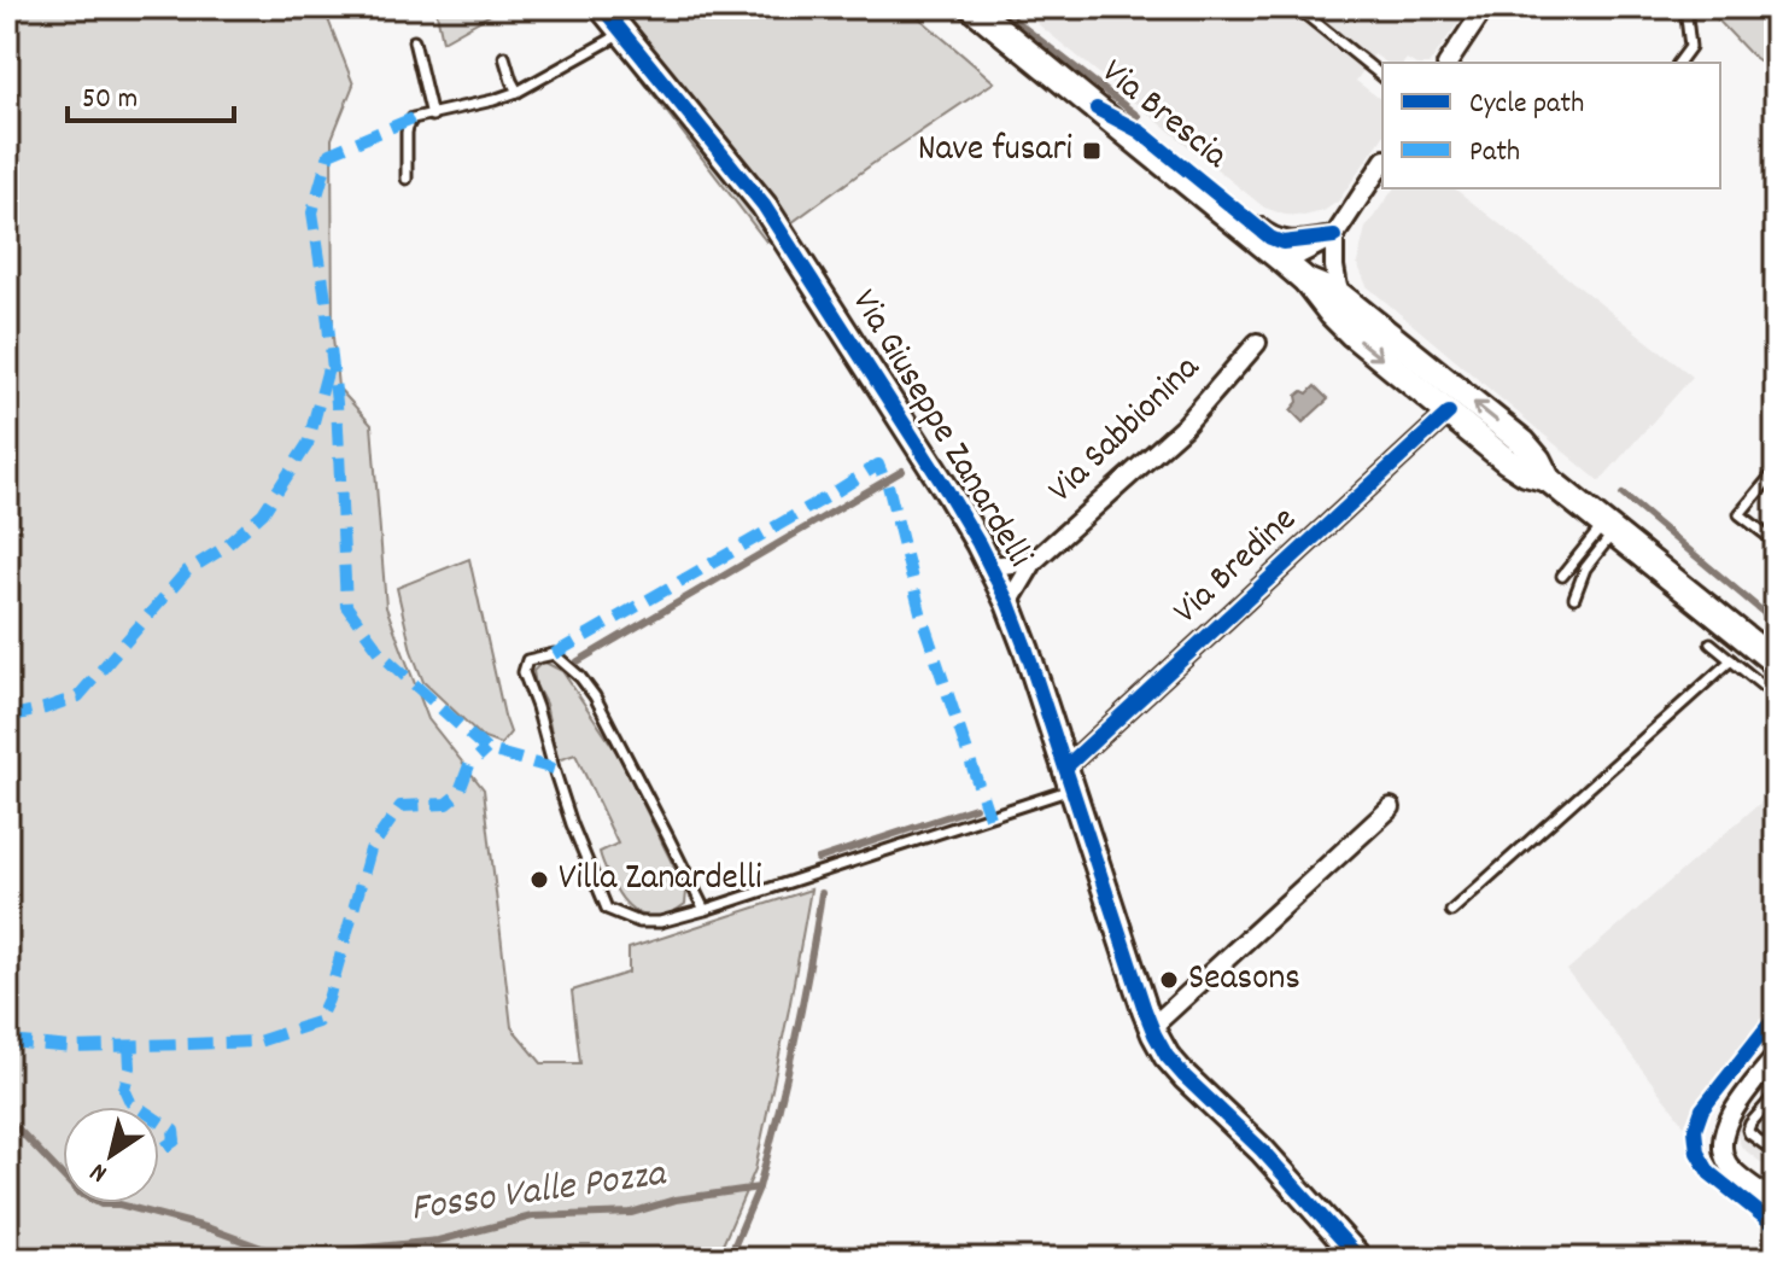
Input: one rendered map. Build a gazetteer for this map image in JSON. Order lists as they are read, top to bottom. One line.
{"streets":{"street":["Via Brescia","Via Giuseppe Zanardelli","Via Sabbionina","Via Bredine"]},"crossings":[["Via Brescia","Via Bredine"],["Via Giuseppe Zanardelli","Via Sabbionina"],["Via Giuseppe Zanardelli","Via Bredine"]],"water":["Fosso Valle Pozza"],"places":{"transit":["Nave fusari"],"other":["Villa Zanardelli","Seasons"]},"legend":["Cycle path","Path"],"scale_bar":"50 m","north":"bottom left"}
